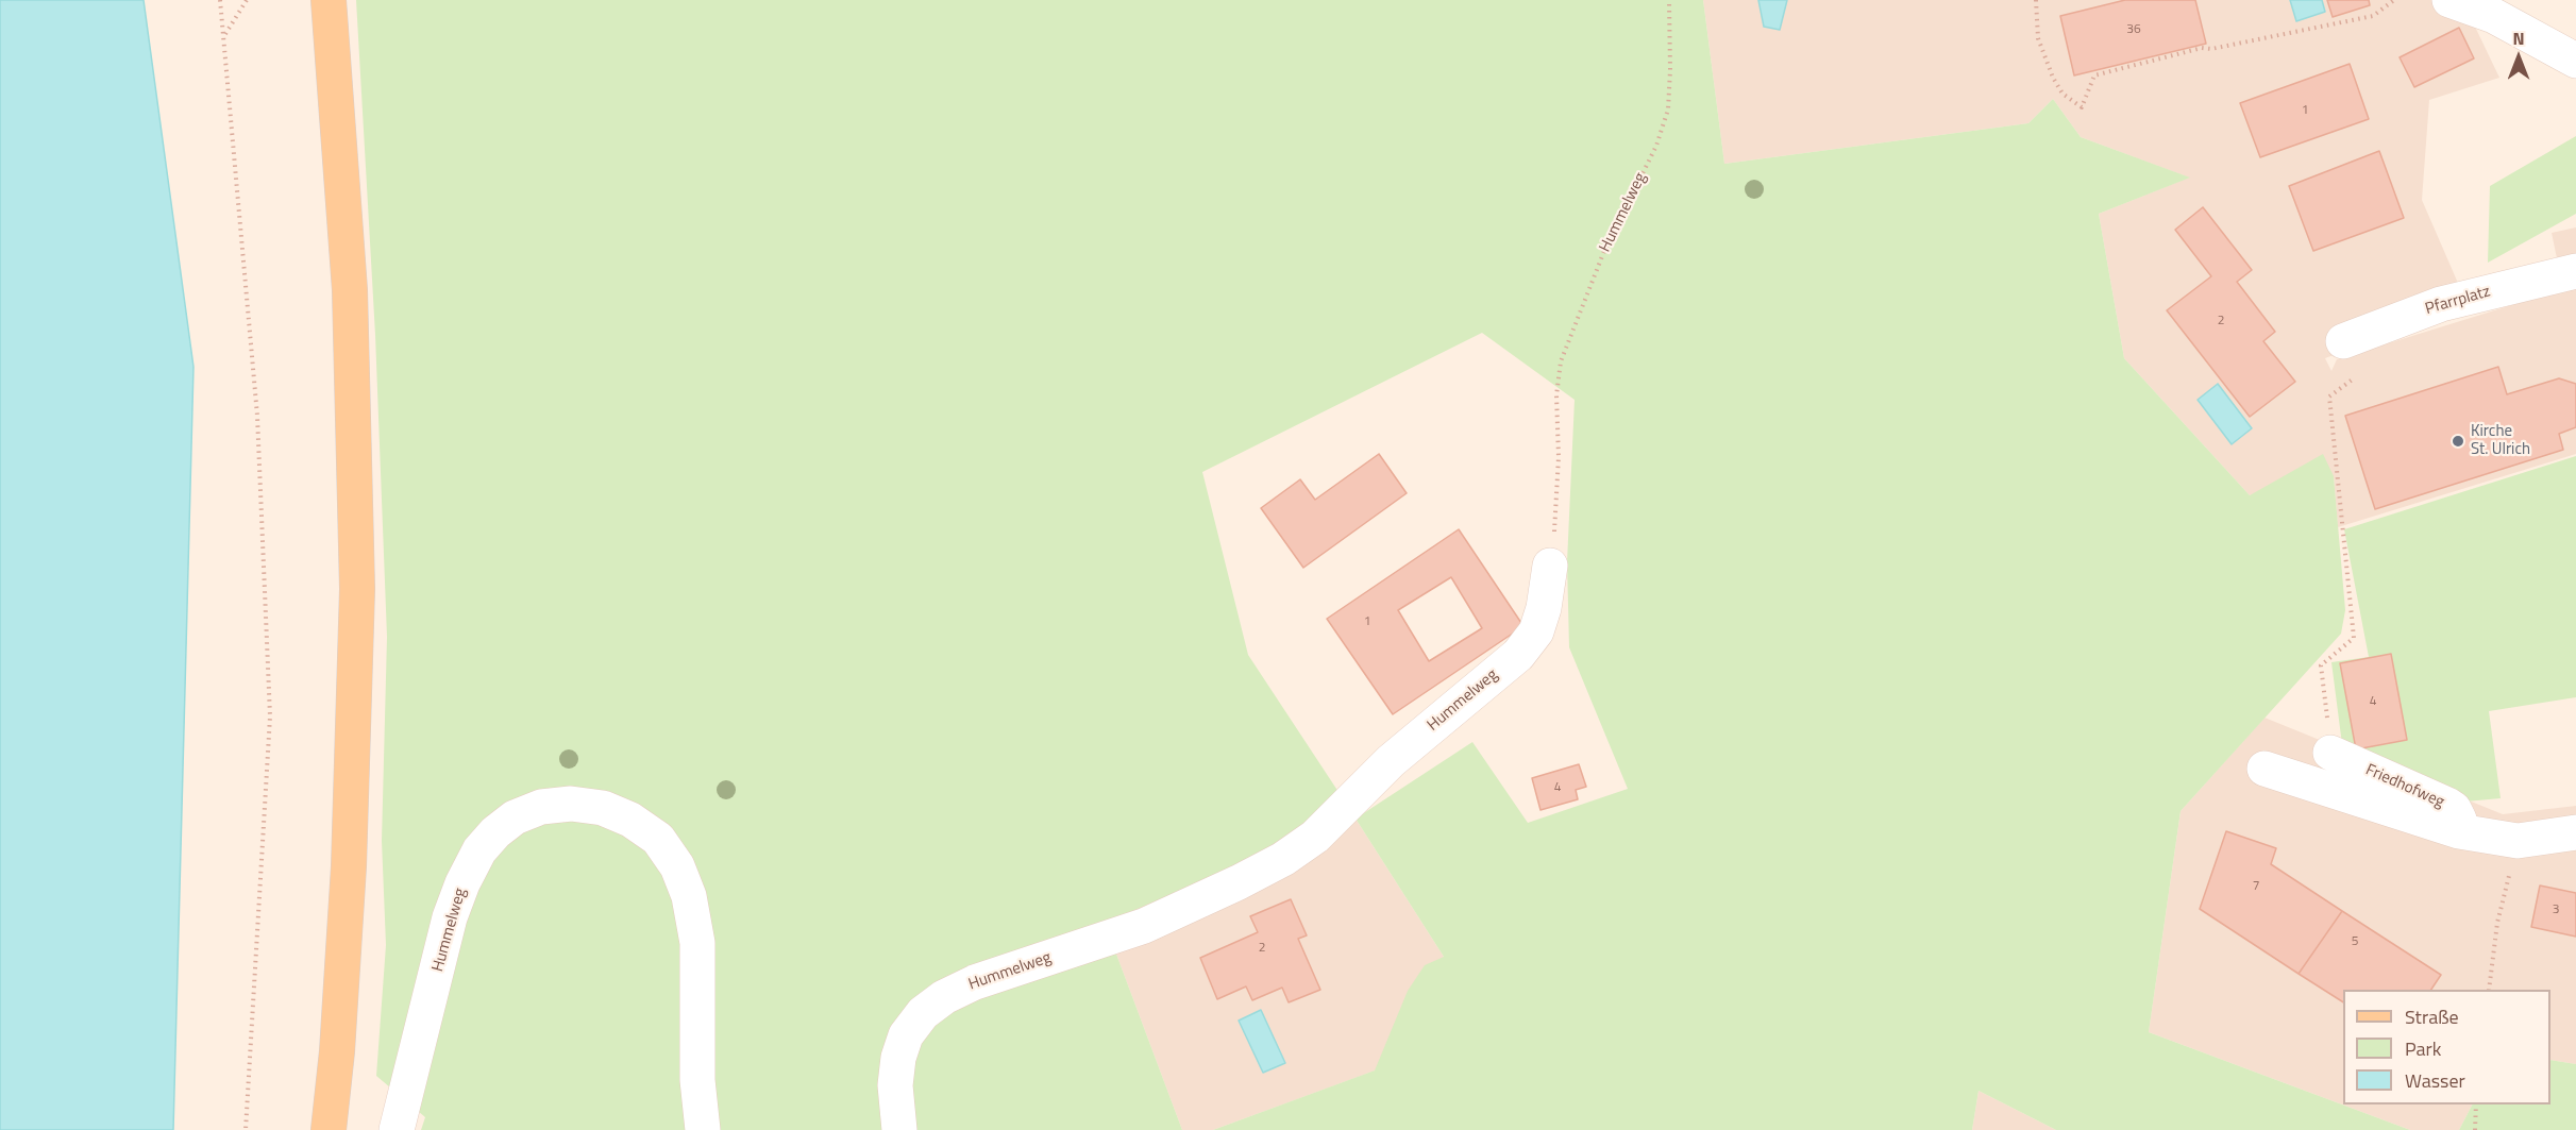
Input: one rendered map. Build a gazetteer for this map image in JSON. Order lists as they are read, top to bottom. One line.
{"streets":{"street":["Hummelweg","Pfarrplatz","Friedhofweg"]},"places":["Kirche St. Ulrich"],"house_numbers":["36","1","2","1","4","4","7","3","5","2"],"legend":["Straße","Park","Wasser"],"north":"top"}
